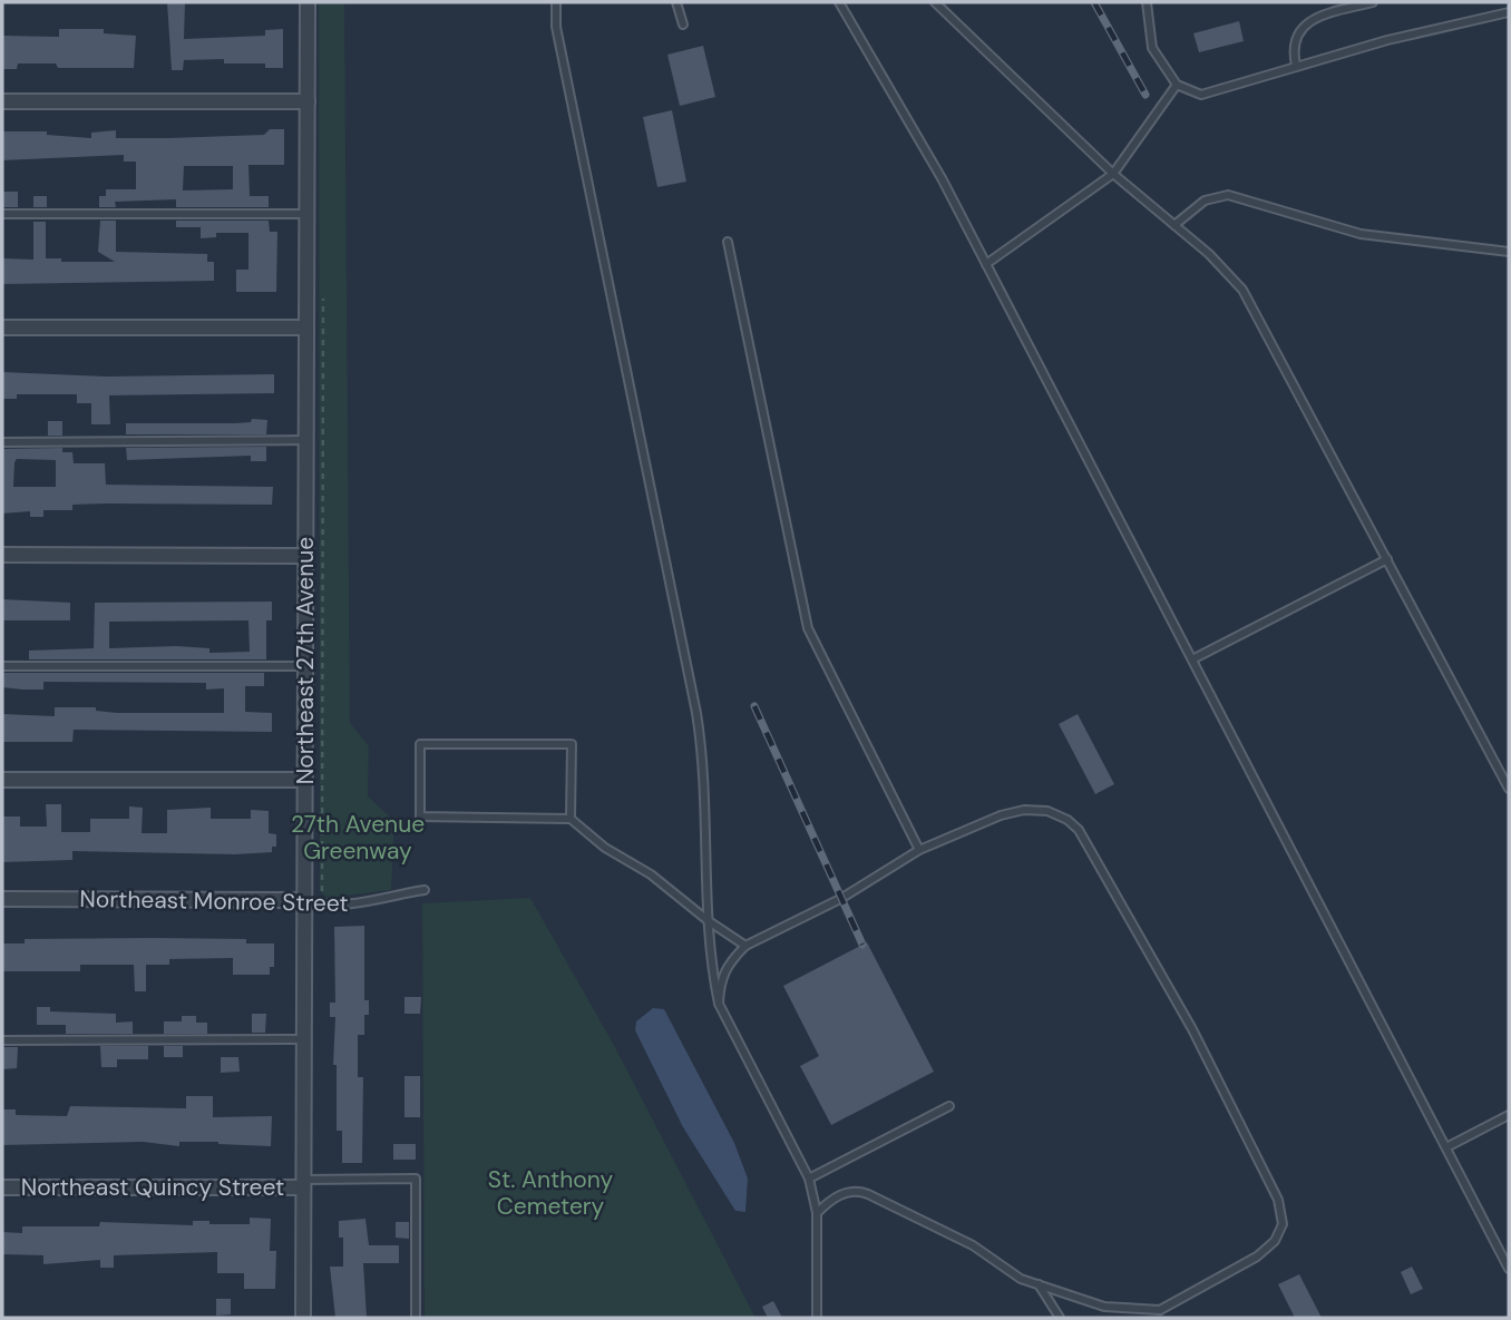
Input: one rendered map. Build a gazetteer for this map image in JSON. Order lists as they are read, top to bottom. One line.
{"streets":{"street":["Northeast 27th Avenue","Northeast Monroe Street","Northeast Quincy Street"]},"crossings":[["Northeast 27th Avenue","Northeast Monroe Street"],["Northeast 27th Avenue","Northeast Quincy Street"]],"parks":["27th Avenue Greenway","St. Anthony Cemetery"]}
